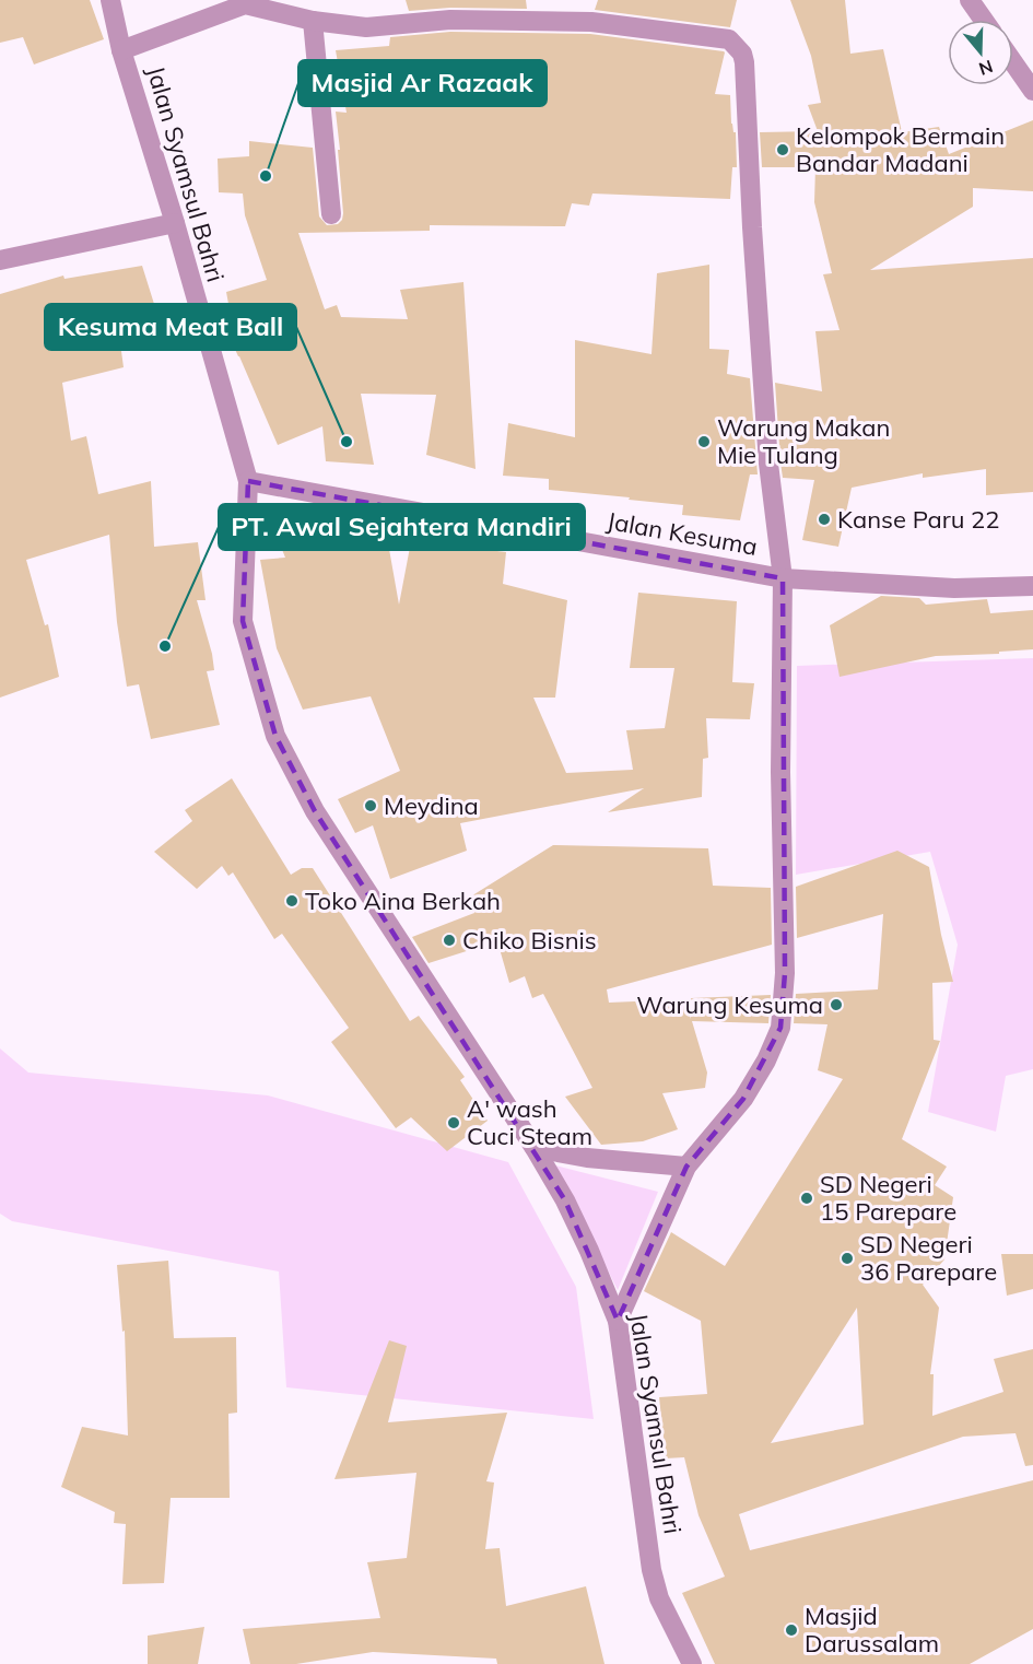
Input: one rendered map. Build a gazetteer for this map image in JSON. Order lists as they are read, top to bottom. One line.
{"streets":{"street":["Jalan Syamsul Bahri","Jalan Kesuma"]},"crossings":[["Jalan Syamsul Bahri","Jalan Kesuma"]],"places":["Kelompok Bermain Bandar Madani","Masjid Ar Razaak","Kesuma Meat Ball","Warung Makan Mie Tulang","Kanse Paru 22","PT. Awal Sejahtera Mandiri","Meydina","Toko Aina Berkah","Chiko Bisnis","Warung Kesuma","A' wash Cuci Steam","SD Negeri 15 Parepare","SD Negeri 36 Parepare","Masjid Darussalam"],"north":"bottom"}
